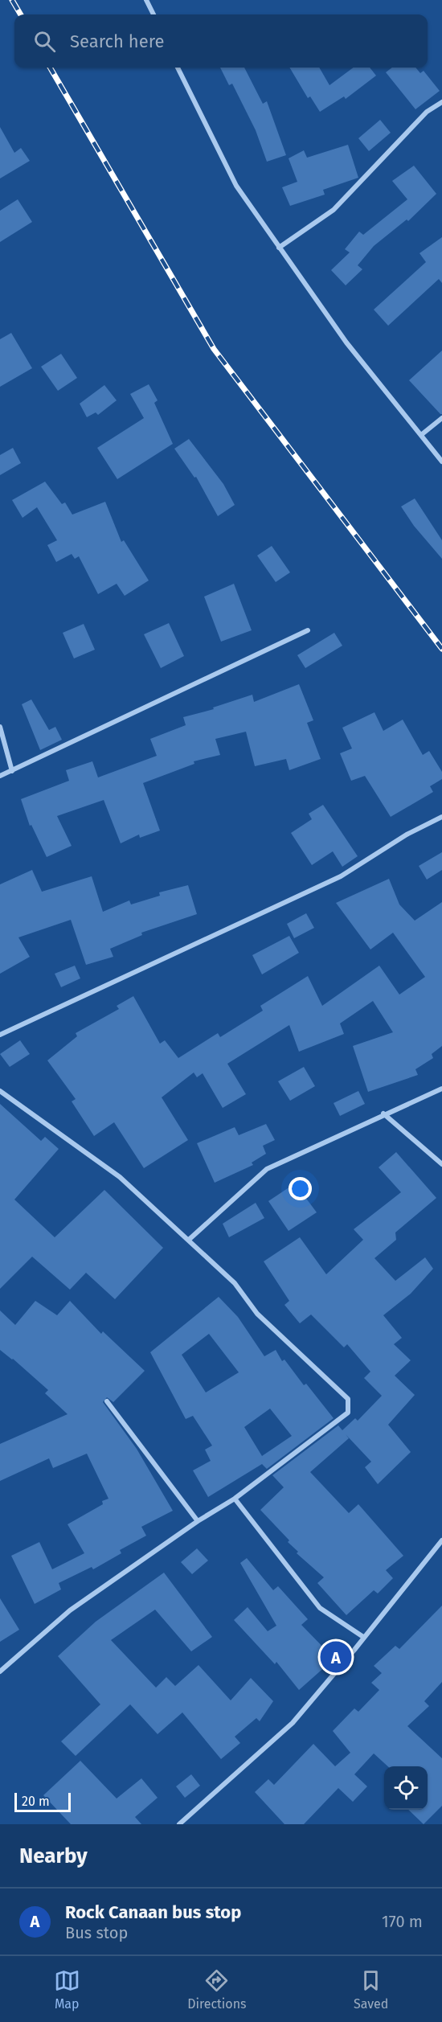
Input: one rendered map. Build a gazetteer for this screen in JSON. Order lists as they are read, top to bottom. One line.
{"scale_bar":"20 m","page":{"search":"Search here","pins":"A","scale":"20 m","heading":"Nearby","list":[{"mark":"A","name":"Rock Canaan bus stop","note":"Bus stop","value":"170 m"}],"nav":["Map","Directions","Saved"]}}
